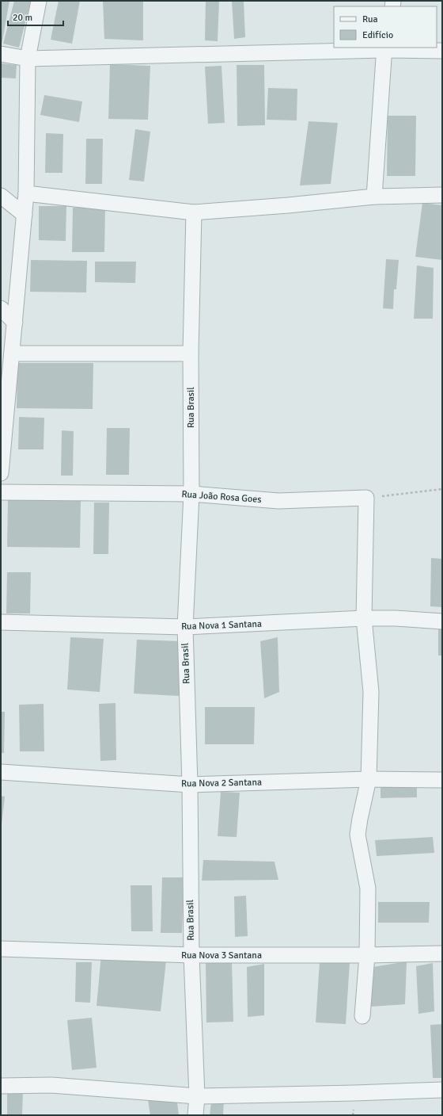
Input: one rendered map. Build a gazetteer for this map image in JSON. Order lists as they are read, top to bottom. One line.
{"streets":{"street":["Rua Brasil","Rua João Rosa Goes","Rua Nova 1 Santana","Rua Nova 2 Santana","Rua Nova 3 Santana"]},"crossings":[["Rua Brasil","Rua João Rosa Goes"],["Rua Brasil","Rua Nova 1 Santana"],["Rua Brasil","Rua Nova 2 Santana"],["Rua Brasil","Rua Nova 3 Santana"]],"legend":["Rua","Edifício"],"scale_bar":"20 m"}
